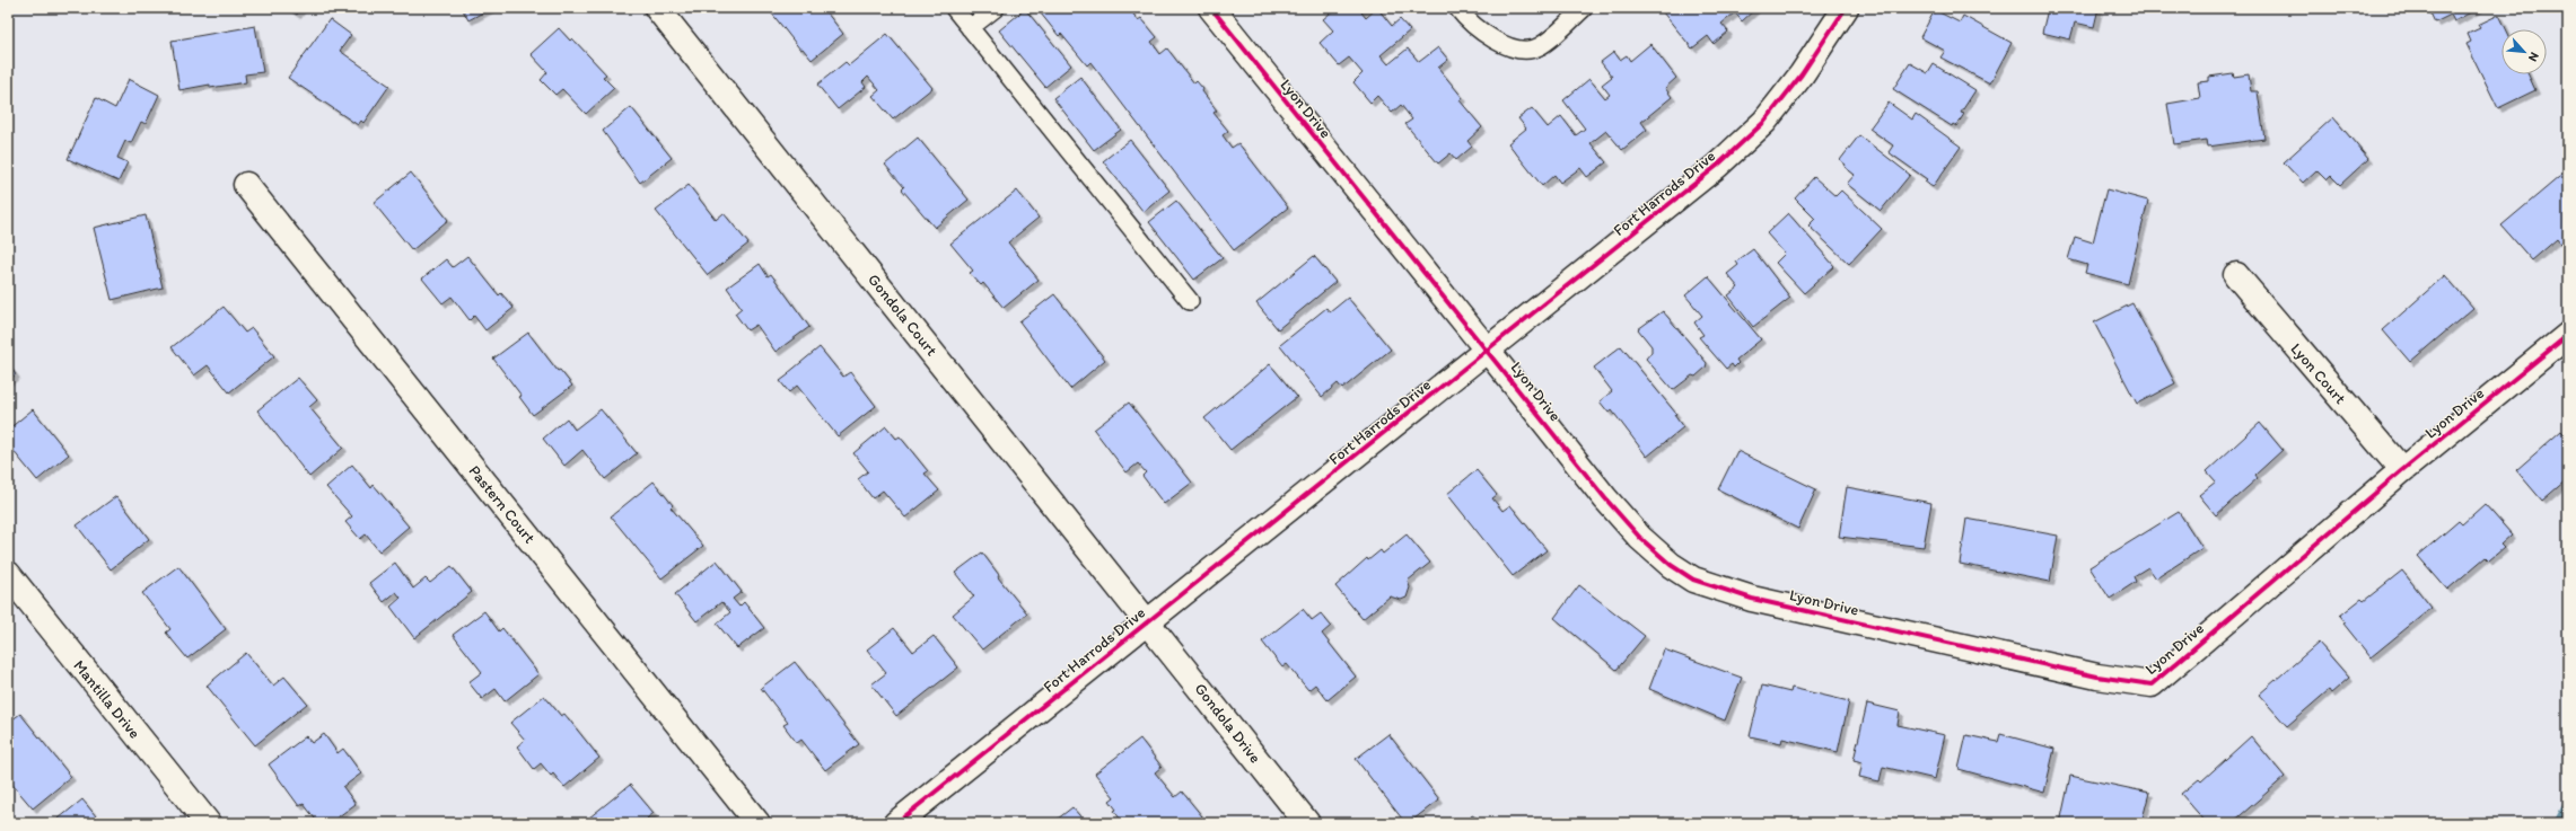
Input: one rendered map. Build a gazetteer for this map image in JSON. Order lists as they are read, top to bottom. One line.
{"streets":{"street":["Lyon Drive","Fort Harrods Drive","Gondola Court","Lyon Court","Pastern Court","Mantilla Drive","Gondola Drive"]},"crossings":[["Lyon Drive","Fort Harrods Drive"],["Lyon Drive","Lyon Court"],["Fort Harrods Drive","Gondola Court"],["Fort Harrods Drive","Gondola Drive"],["Gondola Court","Gondola Drive"]],"north":"bottom right"}
